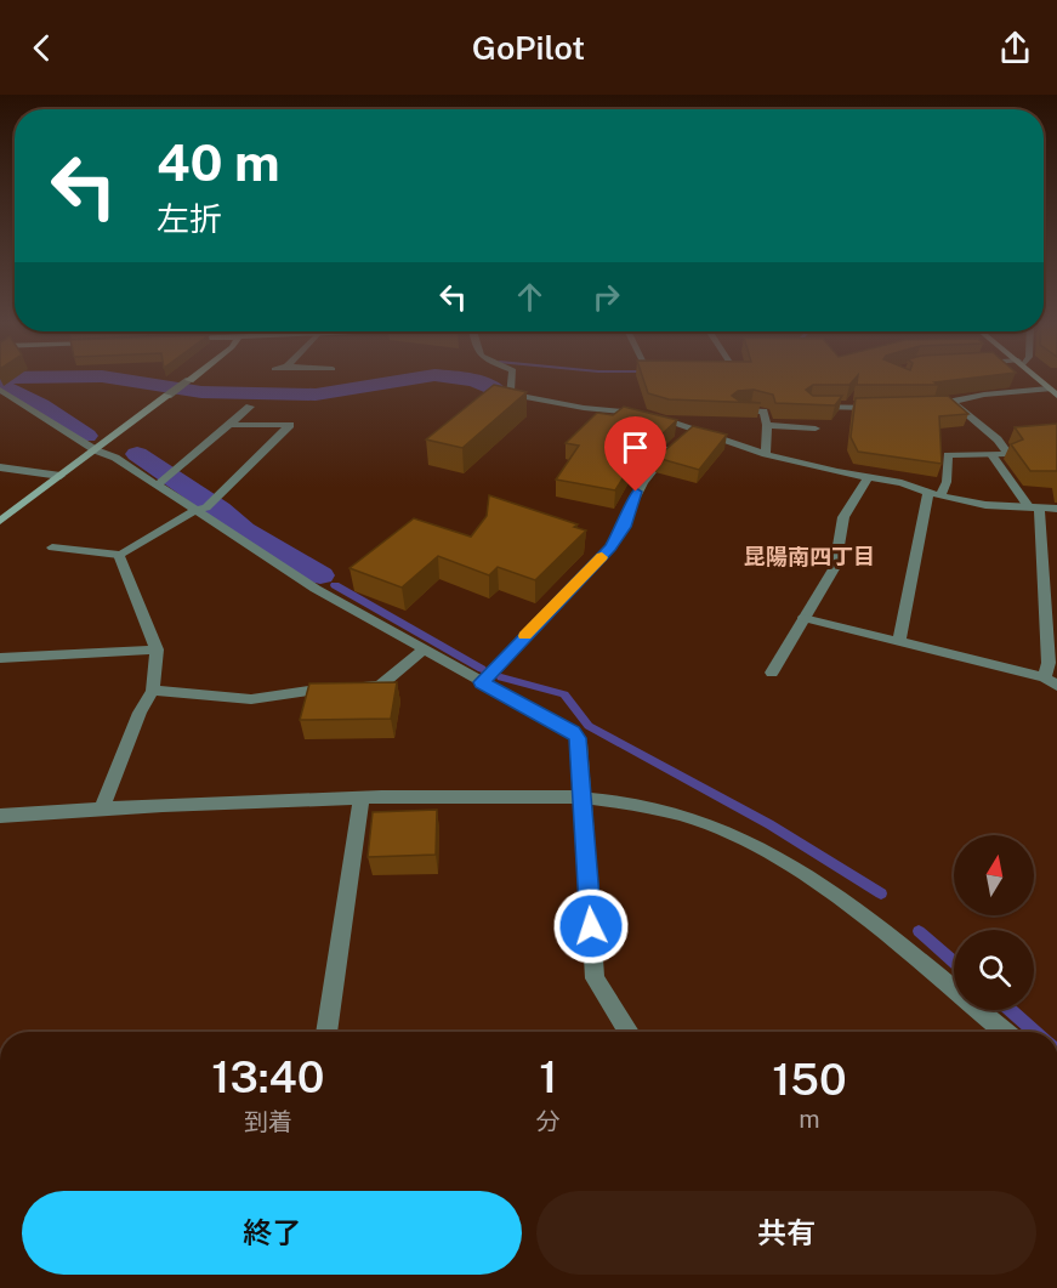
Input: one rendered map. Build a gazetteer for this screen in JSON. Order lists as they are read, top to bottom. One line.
{"districts":["昆陽南四丁目"],"north":"top","page":{"header":"GoPilot","turn":["40 m","左折"],"eta":["13:40","到着","1","分","150","m"],"buttons":["終了","共有"]}}
